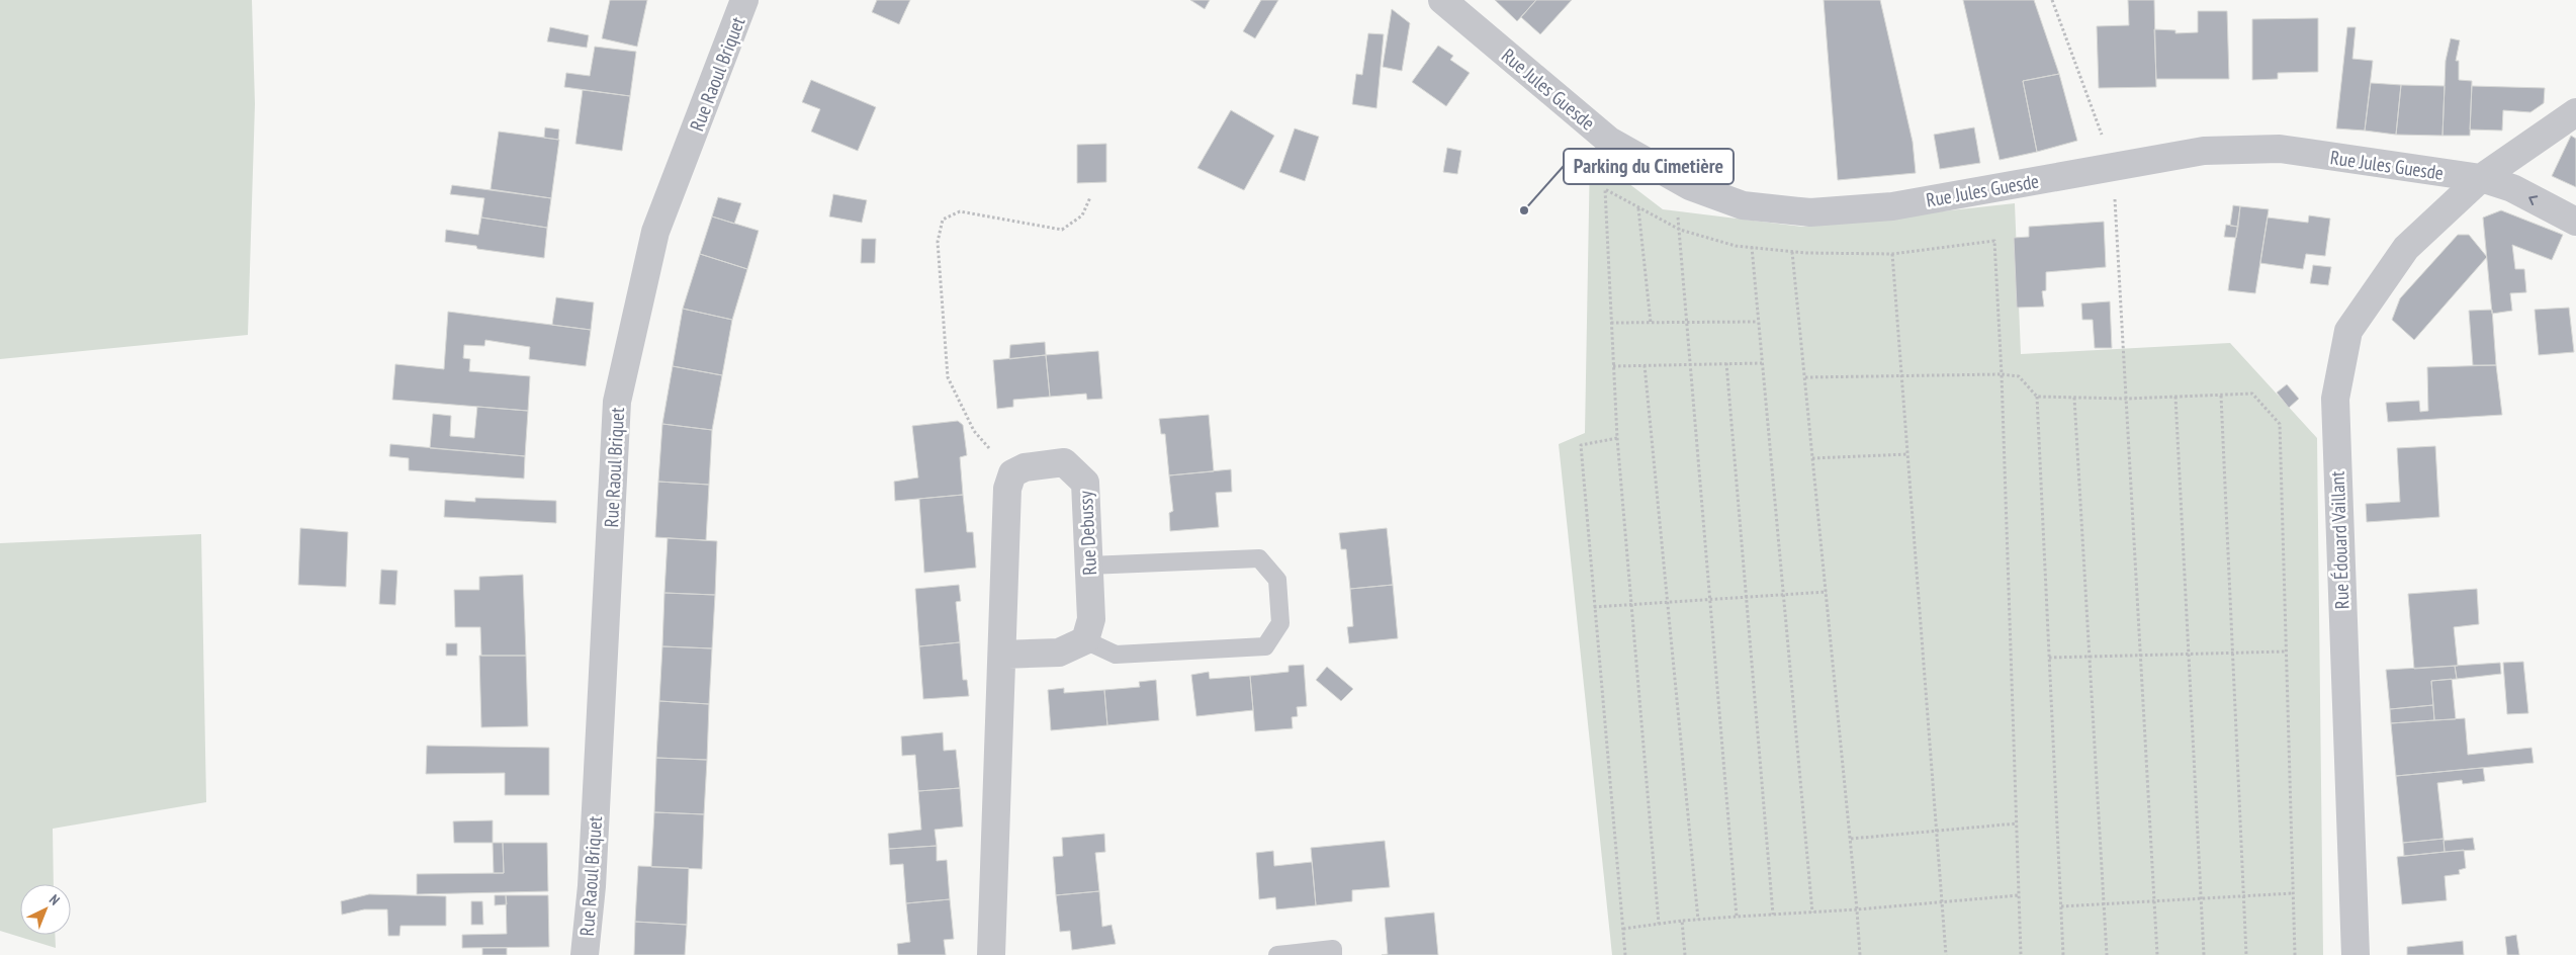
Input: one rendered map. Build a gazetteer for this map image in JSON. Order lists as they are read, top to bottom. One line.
{"streets":{"street":["Rue Raoul Briquet","Rue Jules Guesde","Rue Debussy","Rue Édouard Vaillant"]},"crossings":[["Rue Jules Guesde","Rue Édouard Vaillant"]],"places":["Parking du Cimetière"],"north":"top right"}
